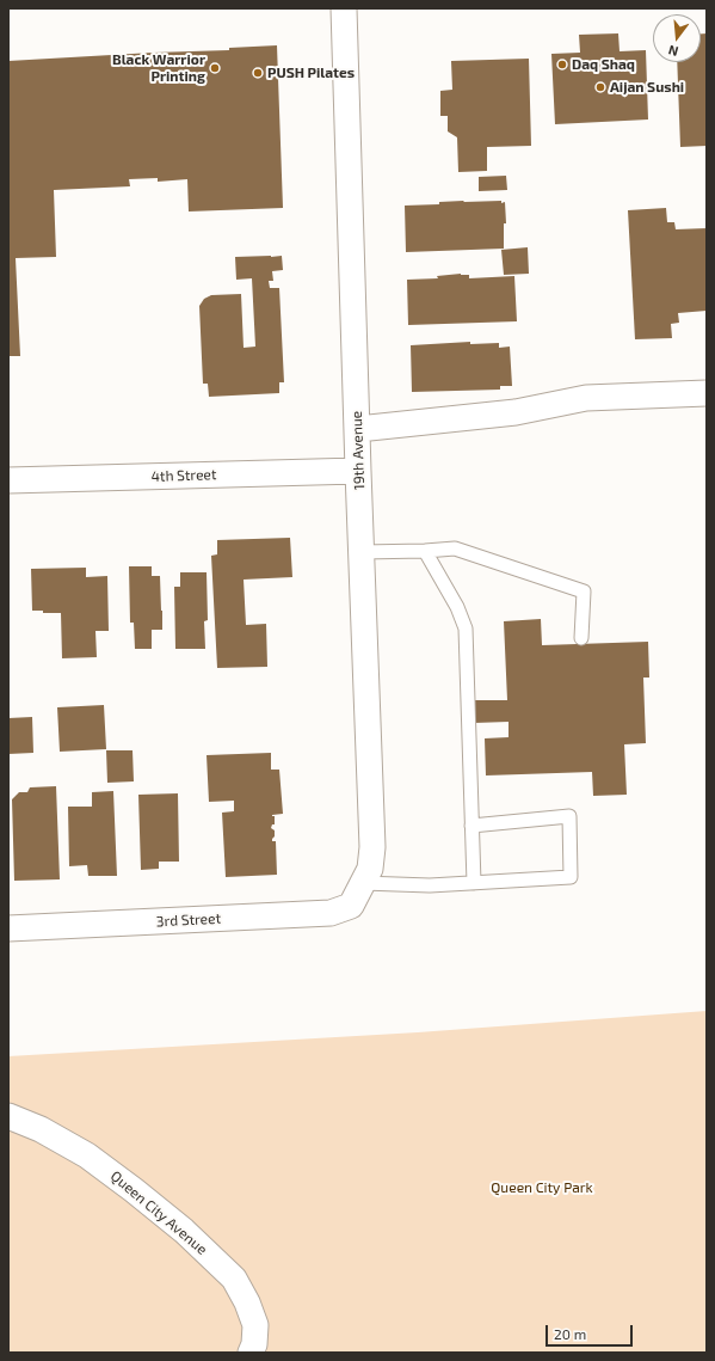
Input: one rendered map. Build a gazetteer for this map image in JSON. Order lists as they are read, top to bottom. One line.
{"streets":{"street":["19th Avenue","4th Street","3rd Street","Queen City Avenue"]},"crossings":[["19th Avenue","4th Street"],["19th Avenue","3rd Street"]],"parks":["Queen City Park"],"places":["Daq Shaq","Black Warrior Printing","PUSH Pilates","Aijan Sushi"],"scale_bar":"20 m","north":"bottom"}
